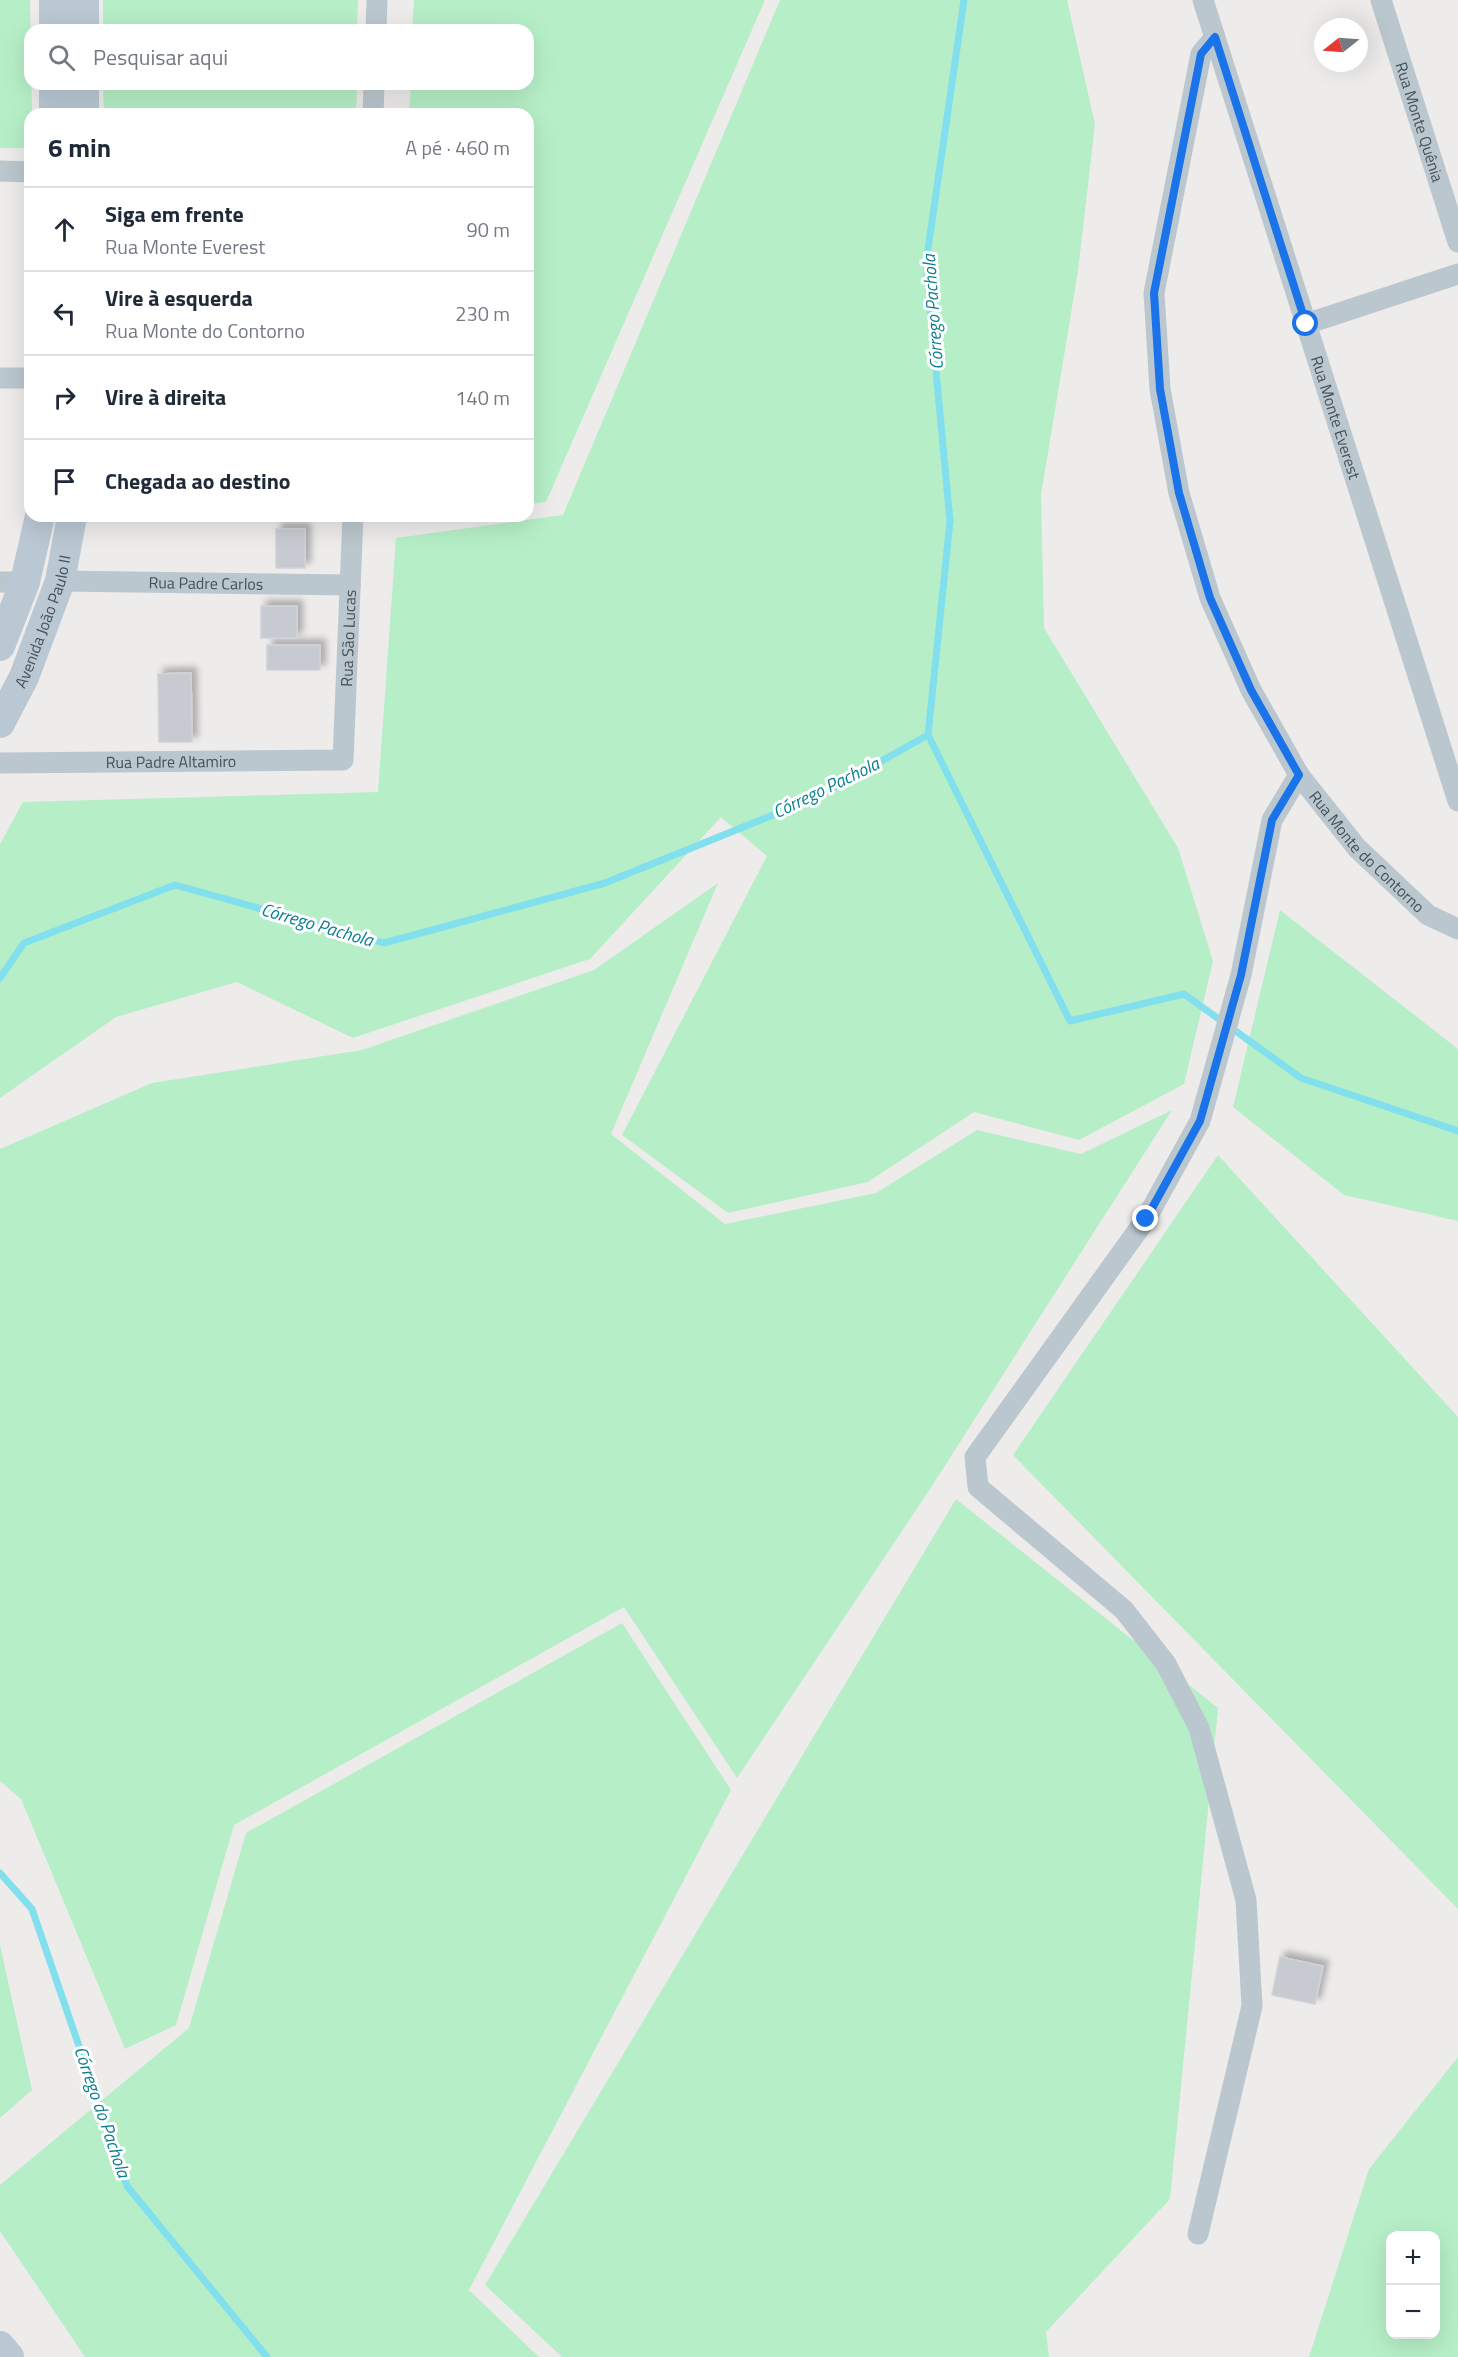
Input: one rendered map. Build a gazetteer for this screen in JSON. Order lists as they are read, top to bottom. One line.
{"streets":{"street":["Rua Monte Quênia","Rua Monte Everest","Rua Padre Carlos","Avenida João Paulo II","Rua São Lucas","Rua Padre Altamiro","Rua Monte do Contorno"]},"crossings":[["Rua Monte Everest","Rua Monte do Contorno"],["Rua Padre Carlos","Avenida João Paulo II"],["Rua Padre Carlos","Rua São Lucas"],["Rua São Lucas","Rua Padre Altamiro"]],"water":["Córrego Pachola","Córrego do Pachola"],"north":"left","page":{"search":"Pesquisar aqui","heading":["6 min","A pé · 460 m"],"list":[["Siga em frente","Rua Monte Everest","90 m"],["Vire à esquerda","Rua Monte do Contorno","230 m"],["Vire à direita","140 m"],"Chegada ao destino"],"map_buttons":["+","−"]}}
